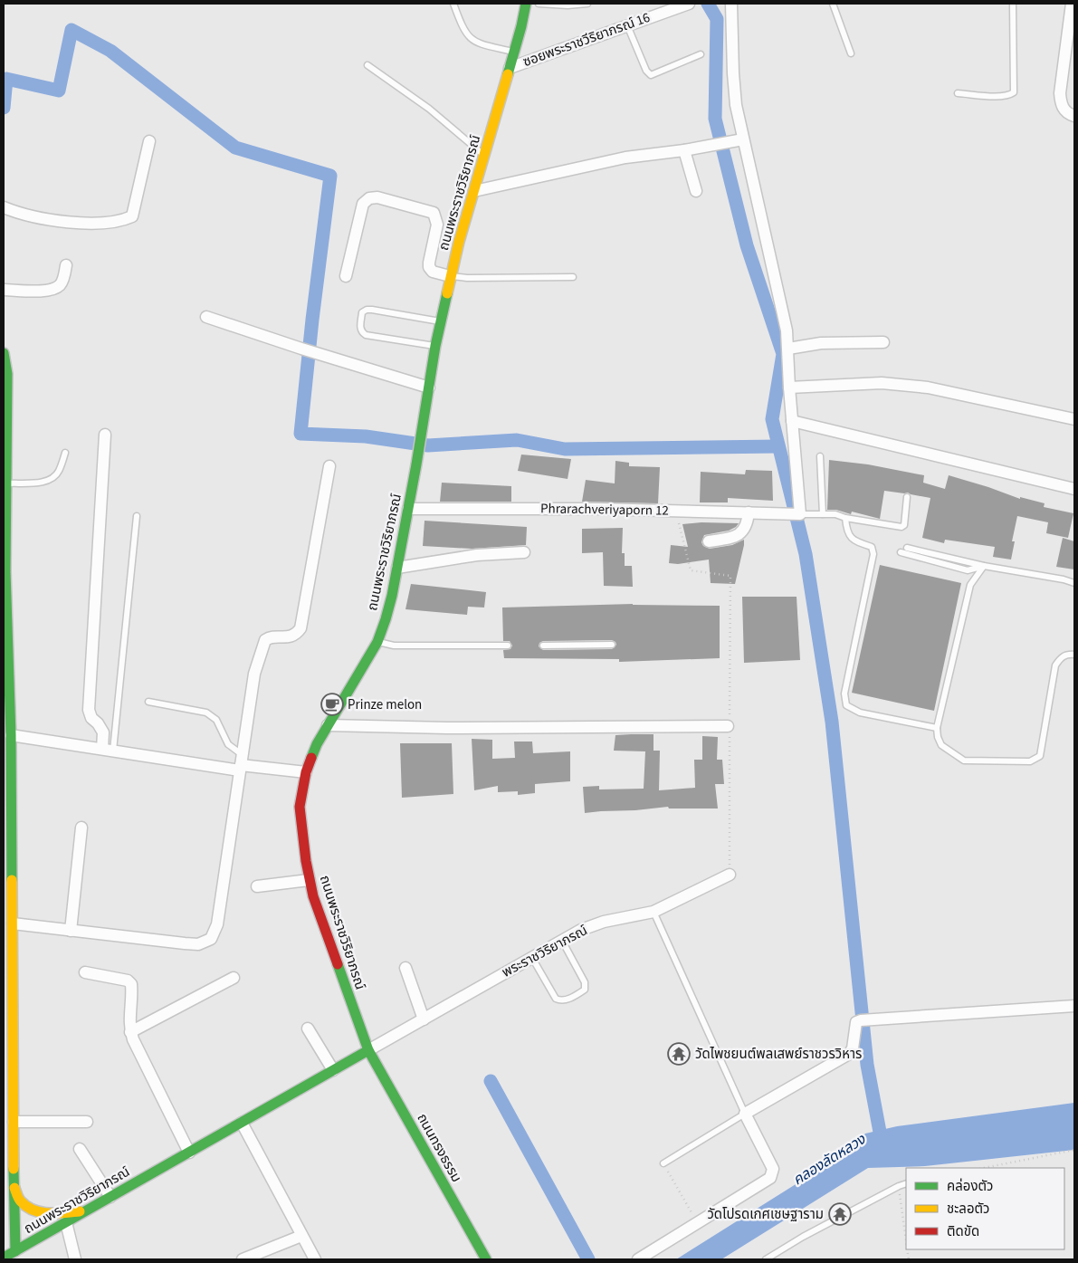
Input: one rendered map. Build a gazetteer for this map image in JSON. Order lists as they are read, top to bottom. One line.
{"streets":{"main road":["ถนนพระราชวิริยาภรณ์","ถนนทรงธรรม"],"street":["ซอยพระราชวีริยาภรณ์ 16","Phrarachveriyaporn 12","พระราชวิริยาภรณ์"]},"crossings":[["ซอยพระราชวีริยาภรณ์ 16","ถนนพระราชวิริยาภรณ์"],["ถนนพระราชวิริยาภรณ์","Phrarachveriyaporn 12"],["ถนนพระราชวิริยาภรณ์","พระราชวิริยาภรณ์"],["ถนนพระราชวิริยาภรณ์","ถนนทรงธรรม"],["พระราชวิริยาภรณ์","ถนนทรงธรรม"]],"water":["คลองลัดหลวง"],"places":{"cafe":["Prinze melon"],"temple":["วัดไพชยนต์พลเสพย์ราชวรวิหาร","วัดโปรดเกศเชษฐาราม"]},"legend":["คล่องตัว","ชะลอตัว","ติดขัด"]}
